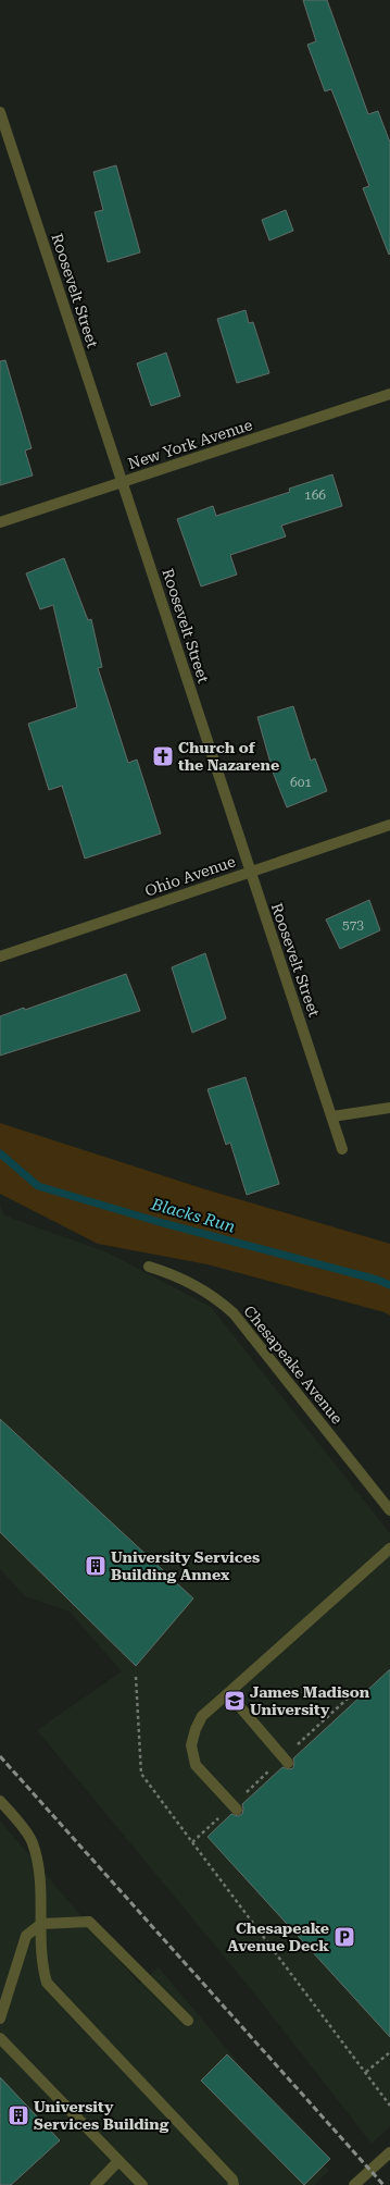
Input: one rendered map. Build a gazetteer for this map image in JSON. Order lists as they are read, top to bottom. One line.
{"streets":{"street":["Roosevelt Street","New York Avenue","Ohio Avenue","Chesapeake Avenue"]},"crossings":[["Roosevelt Street","New York Avenue"],["Roosevelt Street","Ohio Avenue"]],"water":["Blacks Run"],"places":{"church":["Church of the Nazarene"],"building":["University Services Building Annex","University Services Building"],"school or university":["James Madison University"],"parking":["Chesapeake Avenue Deck"]},"house_numbers":["166","601","573"]}
